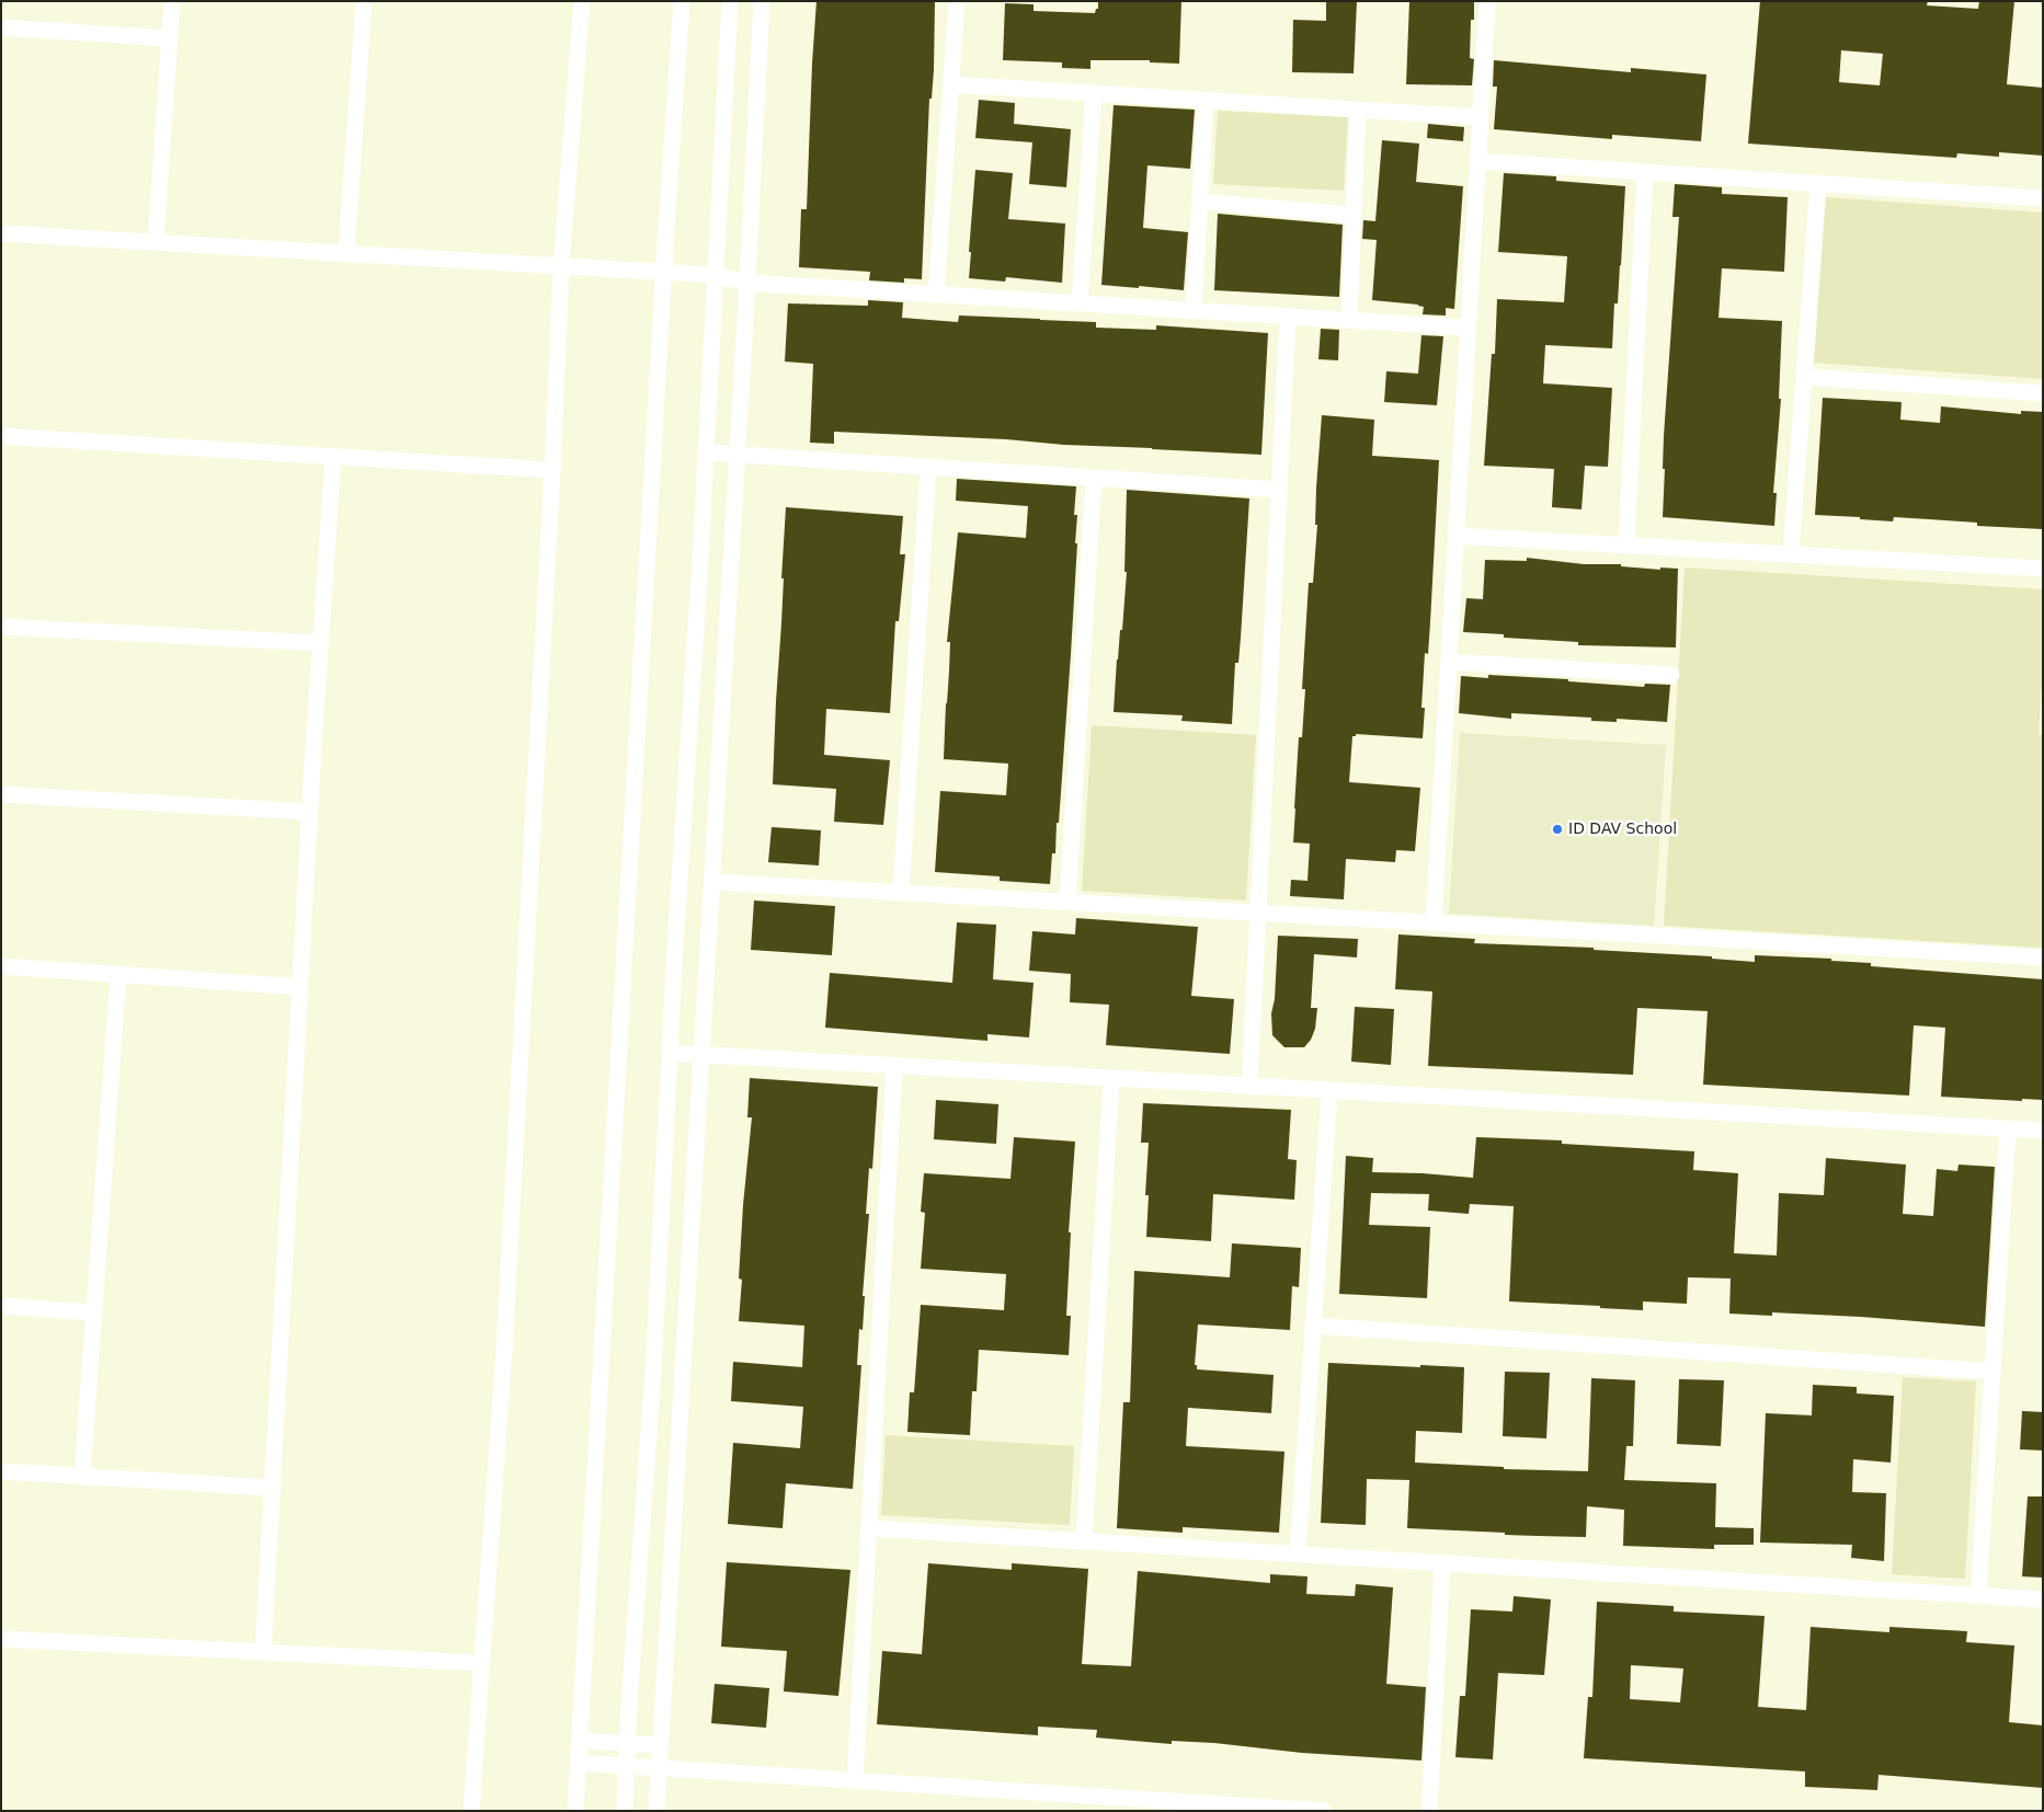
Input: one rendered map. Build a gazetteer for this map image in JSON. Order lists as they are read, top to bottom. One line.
{"places":["ID DAV School"]}
